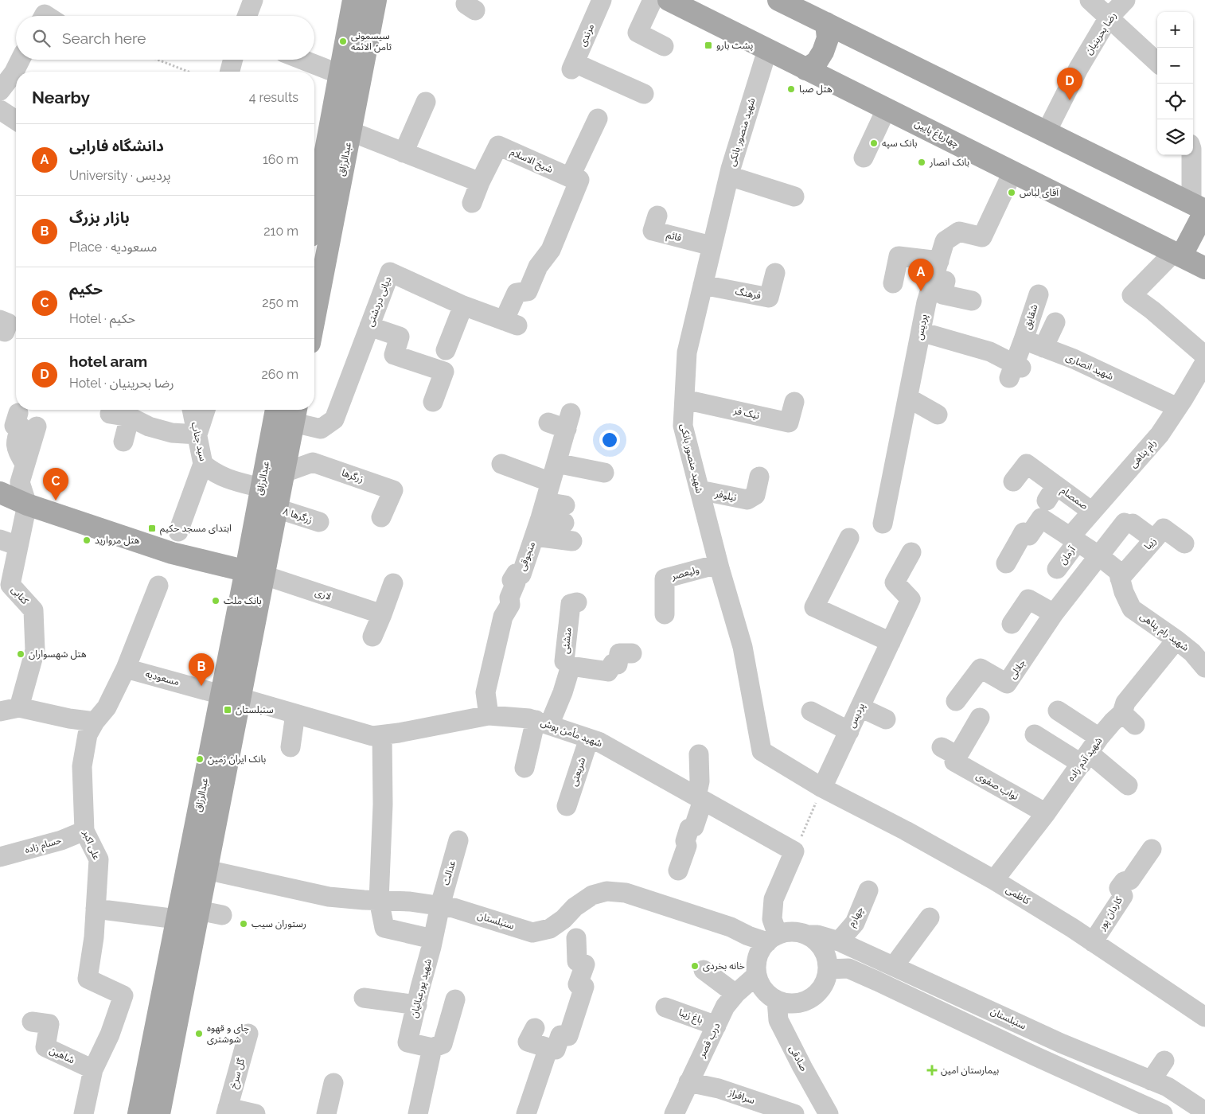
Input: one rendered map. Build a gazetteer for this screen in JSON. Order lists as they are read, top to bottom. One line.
{"streets":{"main road":["چهارباغ پایین","عبدالرزاق"],"street":["رضا بحرینیان","مرندی","شهید منصور بانکی","شیخ الاسلام","قائم","فرهنگ","دیانی دردشتی","شقایق","پردیس","شهید انصاری","نیک فر","سید جناب","رام پناهی","زرگرها","نیلوفر","صمصام","زرگرها ۸","زیبا","آرمان","منجوقی","ولیعصر","لاری","کتابی","شهید رام پناهی","منشئی","جلالی","مسعودیه","شهید مأمن پوش","شهید آدم زاده","شریعتی","نواب صفوی","حسام زاده","علی اکبر","عدالت","کاظمی","کاردان پور","چهارم","سنبلستان","شهید پورعبائیان","باغ زیبا","درب قصر","شاهین","صادقی","گل سرخ","سرافراز"]},"crossings":[["شهید منصور بانکی","چهارباغ پایین"],["شهید منصور بانکی","قائم"],["شهید منصور بانکی","فرهنگ"],["شهید منصور بانکی","پردیس"],["شهید منصور بانکی","نیک فر"],["شهید منصور بانکی","نیلوفر"],["شهید منصور بانکی","ولیعصر"],["شهید منصور بانکی","کاظمی"],["چهارباغ پایین","پردیس"],["عبدالرزاق","دیانی دردشتی"],["عبدالرزاق","سید جناب"],["عبدالرزاق","زرگرها"],["عبدالرزاق","زرگرها ۸"],["عبدالرزاق","لاری"],["عبدالرزاق","مسعودیه"],["عبدالرزاق","شهید مأمن پوش"],["عبدالرزاق","سنبلستان"],["شیخ الاسلام","دیانی دردشتی"],["شقایق","شهید انصاری"],["پردیس","کاظمی"],["شهید انصاری","رام پناهی"],["رام پناهی","صمصام"],["رام پناهی","آرمان"],["رام پناهی","شهید رام پناهی"],["صمصام","شهید رام پناهی"],["زیبا","شهید رام پناهی"],["زیبا","جلالی"],["آرمان","شهید رام پناهی"],["منجوقی","شهید مأمن پوش"],["شهید رام پناهی","جلالی"],["شهید رام پناهی","شهید آدم زاده"],["منشئی","شهید مأمن پوش"],["مسعودیه","شهید مأمن پوش"],["مسعودیه","علی اکبر"],["شهید مأمن پوش","شریعتی"],["شهید مأمن پوش","شهید پورعبائیان"],["شهید آدم زاده","نواب صفوی"],["شهید آدم زاده","کاظمی"],["حسام زاده","علی اکبر"],["علی اکبر","شاهین"],["عدالت","سنبلستان"],["عدالت","شهید پورعبائیان"],["کاظمی","کاردان پور"],["چهارم","سنبلستان"],["سنبلستان","شهید پورعبائیان"],["سنبلستان","درب قصر"],["سنبلستان","صادقی"],["باغ زیبا","درب قصر"],["درب قصر","صادقی"],["درب قصر","سرافراز"]],"places":{"other":["سیسمونی ثامن الائمه","هتل صبا","بانک سپه","بانک انصار","آقای لباس","هتل مروارید","بانک ملت","هتل شهسواران","بانک ایران زمین","رستوران سيب","خانه بخردی","چای و قهوه شوشتری"],"transit":["پشت بارو","ابتدای مسجد حکیم","سنبلستان"],"health":["بیمارستان امین"]},"page":{"map_buttons":["+","−"],"search":"Search here","pins":["D","A","C","B"],"heading":["Nearby","4 results"],"list":[{"mark":"A","name":"دانشگاه فارابی","note":"University · پردیس","value":"160 m"},{"mark":"B","name":"بازار بزرگ","note":"Place · مسعودیه","value":"210 m"},{"mark":"C","name":"حکیم","note":"Hotel · حکیم","value":"250 m"},{"mark":"D","name":"hotel aram","note":"Hotel · رضا بحرینیان","value":"260 m"}]}}
